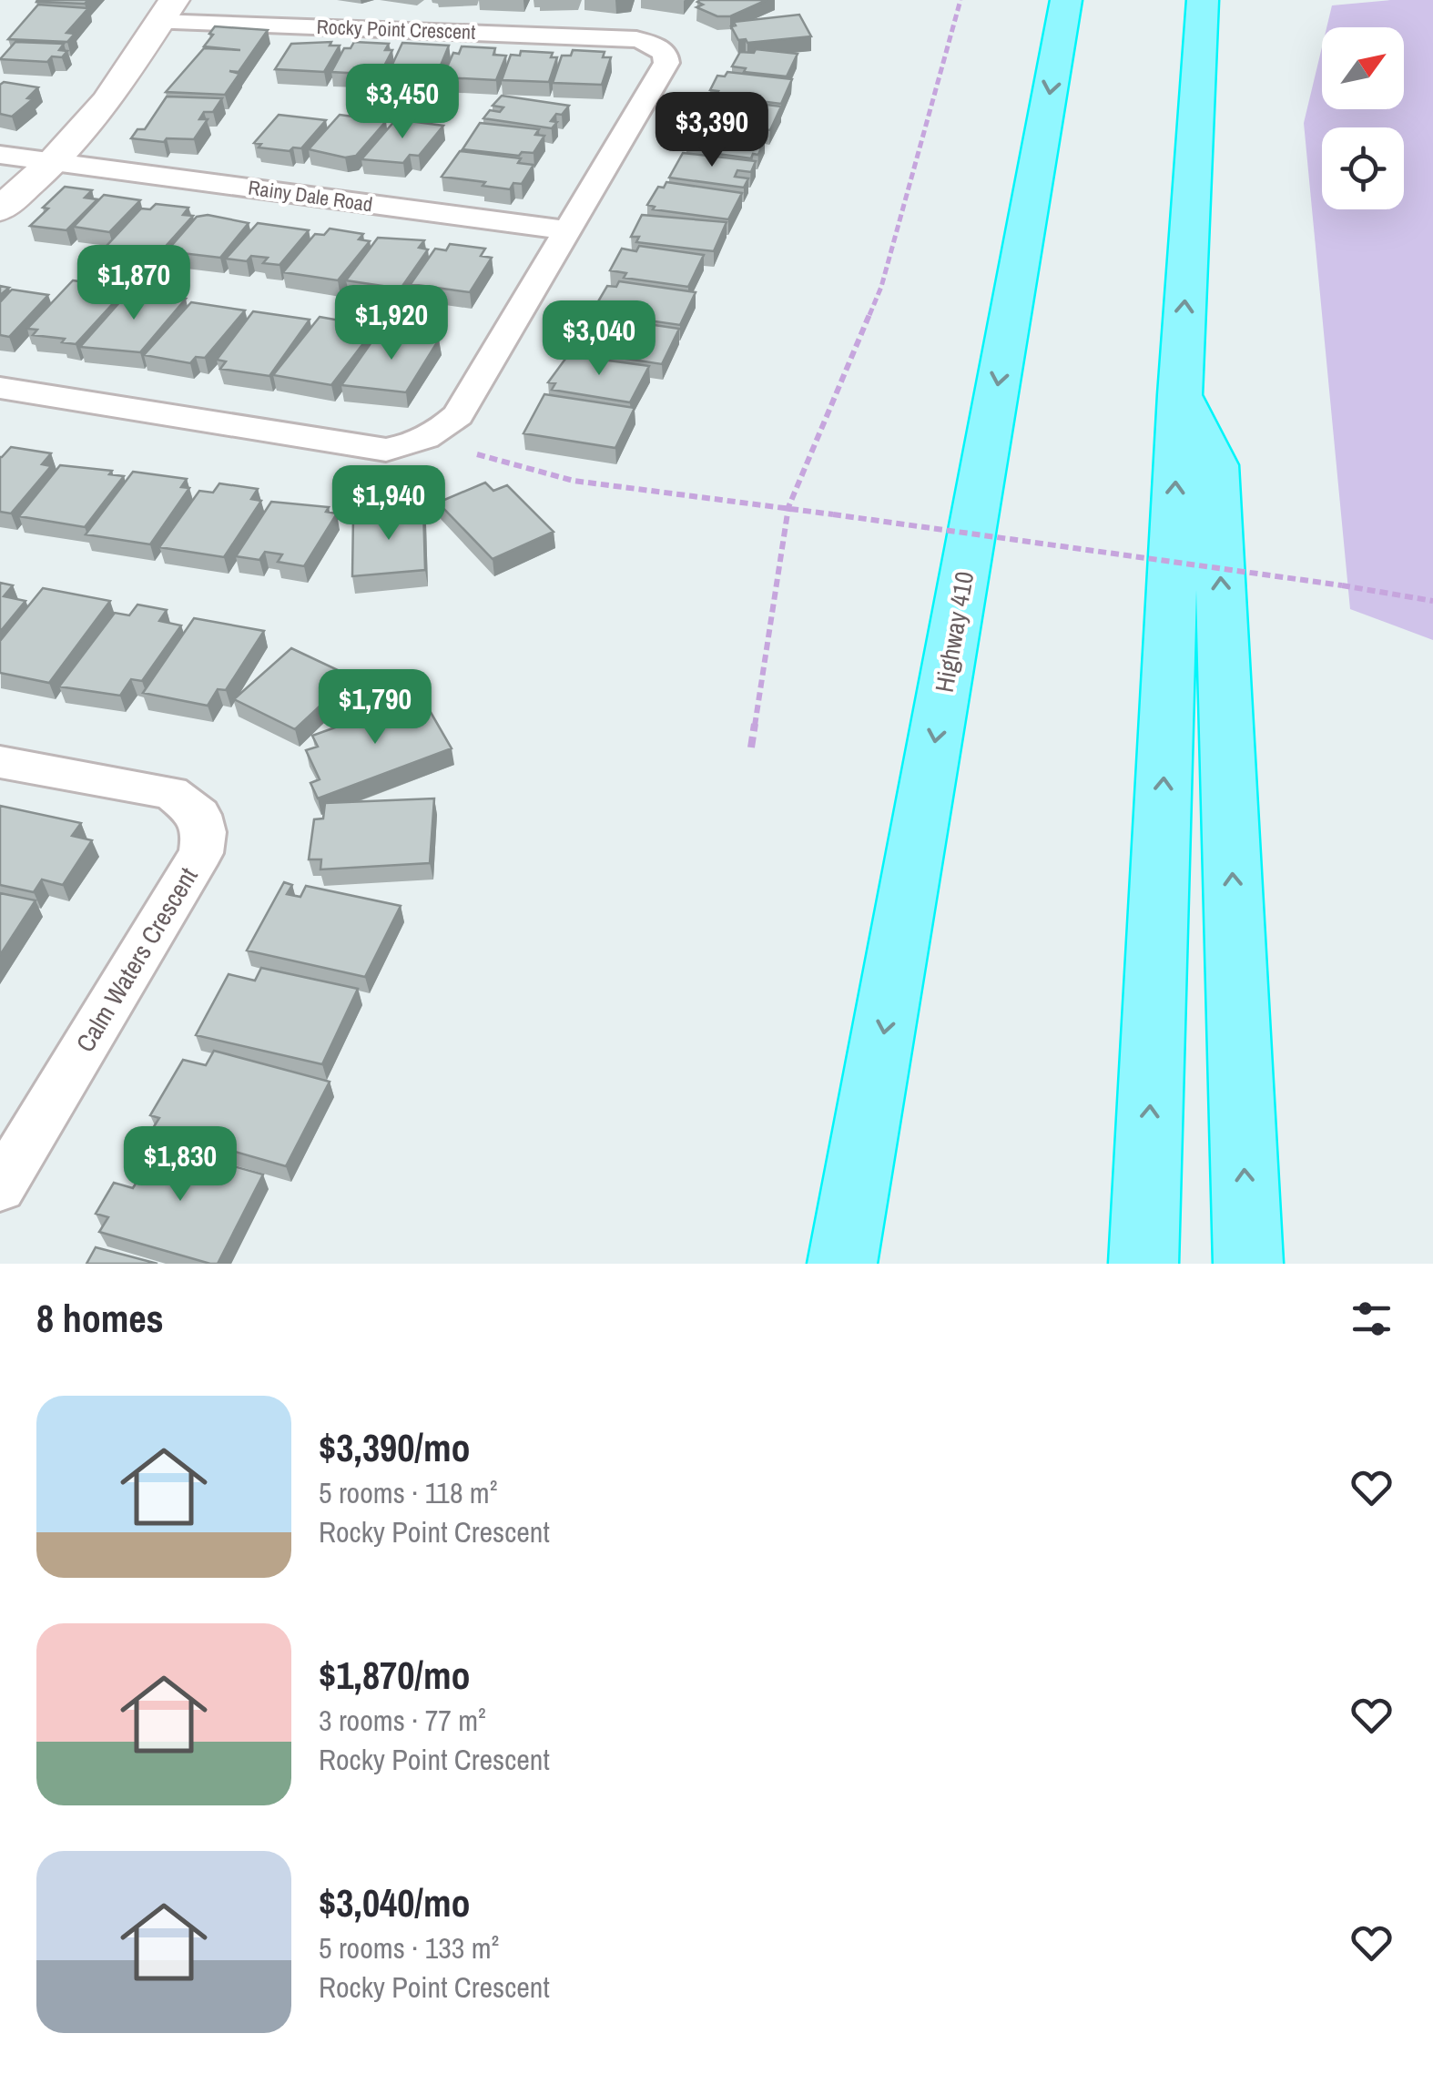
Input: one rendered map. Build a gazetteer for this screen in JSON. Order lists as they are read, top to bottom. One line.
{"streets":{"highway":["Highway 410"],"street":["Rocky Point Crescent","Rainy Dale Road","Calm Waters Crescent"]},"crossings":[["Rocky Point Crescent","Rainy Dale Road"]],"north":"top right","page":{"price":["$3,450","$3,390","$1,870","$1,920","$3,040","$1,940","$1,790","$1,830"],"heading":"8 homes","list":[{"name":"$3,390/mo","note":"5 rooms · 118 m² · Rocky Point Crescent"},{"name":"$1,870/mo","note":"3 rooms · 77 m² · Rocky Point Crescent"},{"name":"$3,040/mo","note":"5 rooms · 133 m² · Rocky Point Crescent"}]}}
